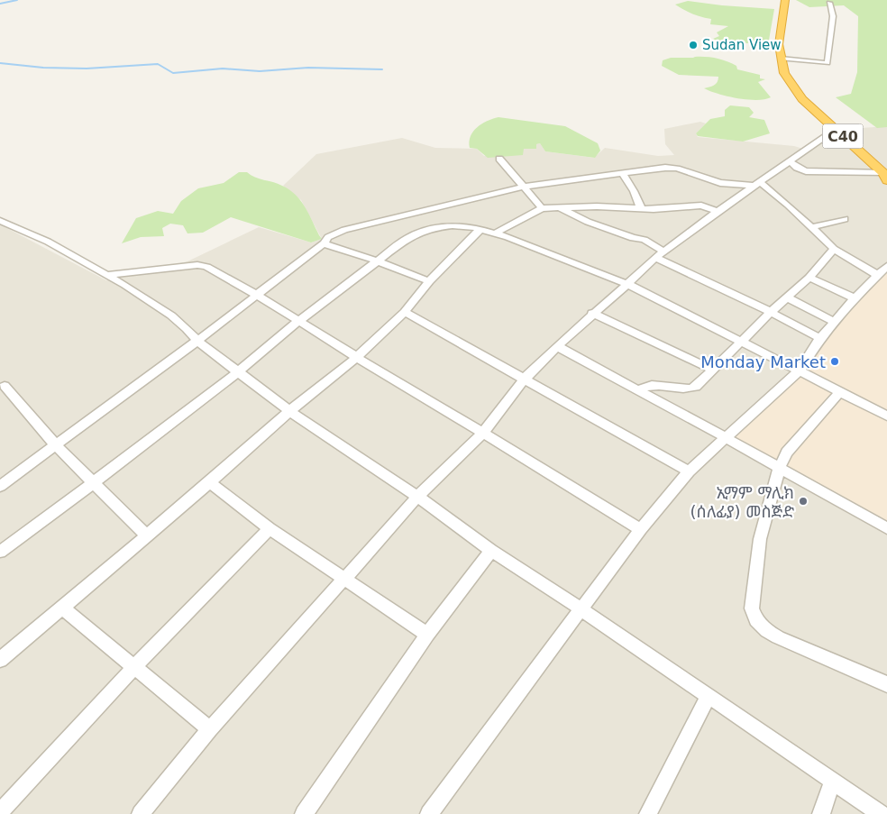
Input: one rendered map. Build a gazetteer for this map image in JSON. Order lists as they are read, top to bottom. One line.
{"streets":{"highway":["C40"]},"places":["Sudan View","Monday Market","ኢማም ማሊክ (ሰለፊያ) መስጅድ"]}
